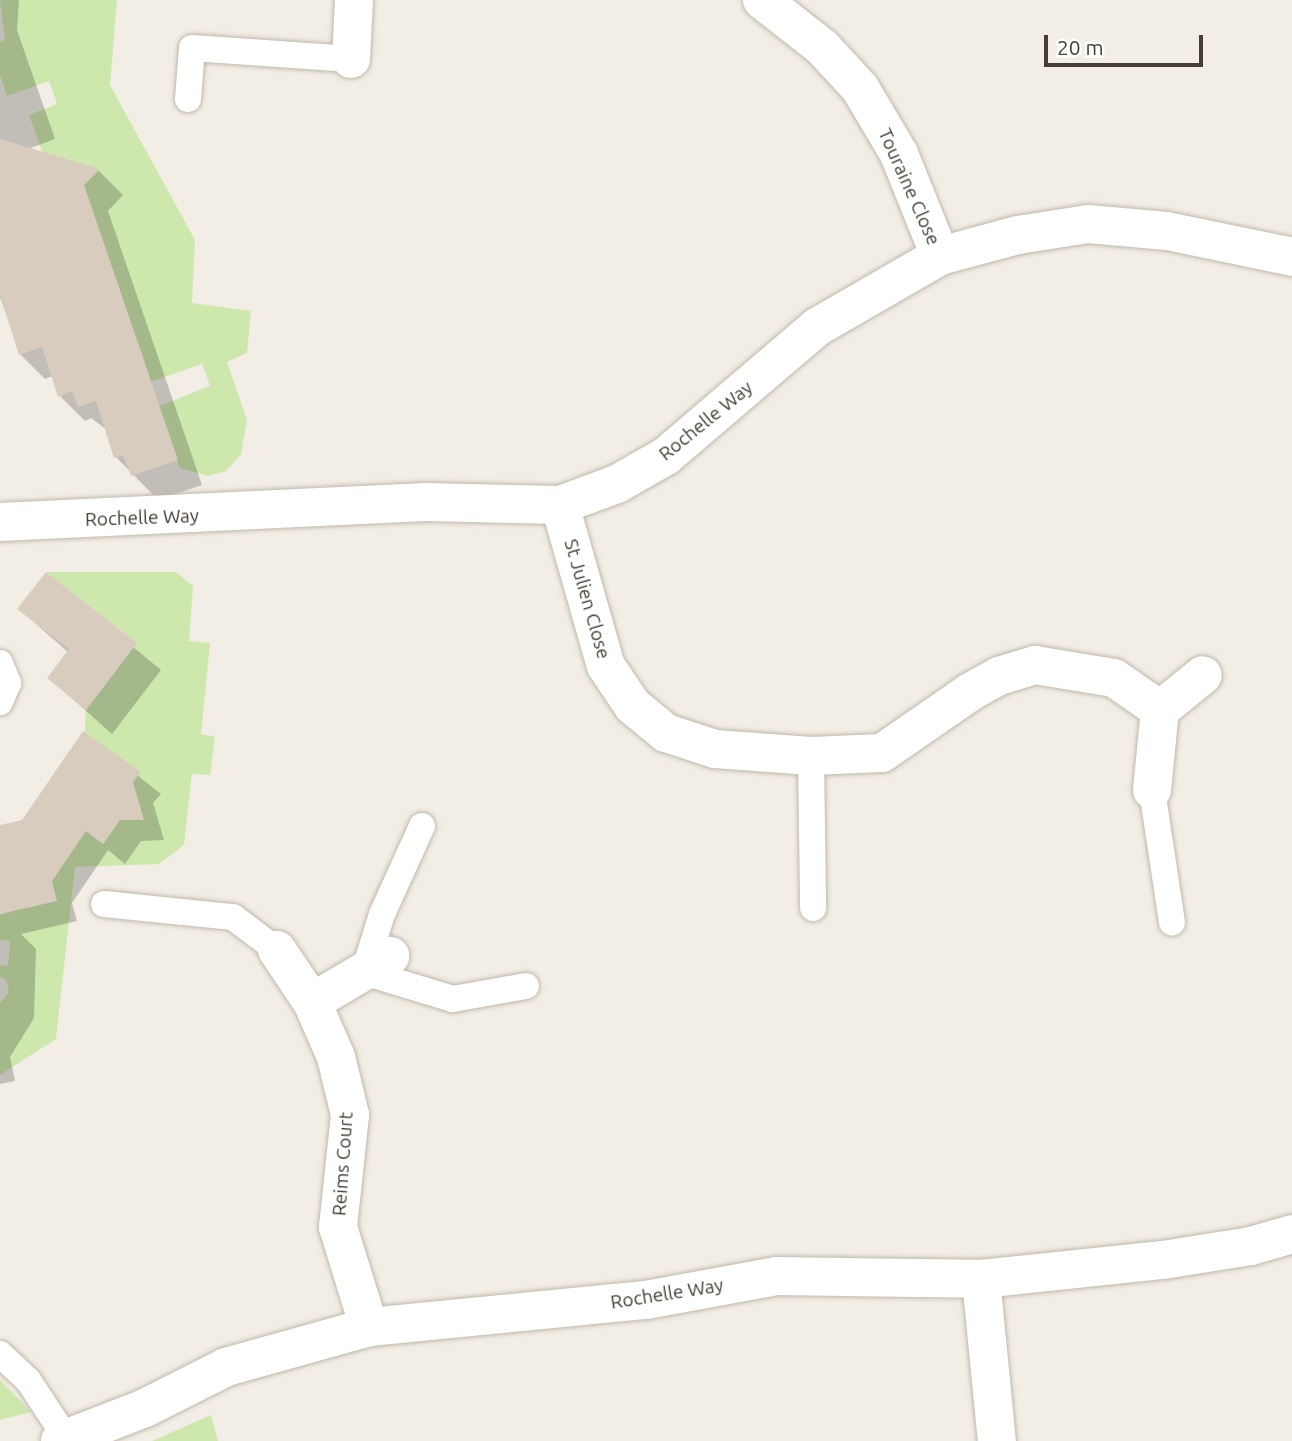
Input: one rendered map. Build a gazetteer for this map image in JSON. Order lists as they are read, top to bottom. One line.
{"streets":{"street":["Touraine Close","Rochelle Way","St Julien Close","Reims Court"]},"crossings":[["Touraine Close","Rochelle Way"],["Rochelle Way","St Julien Close"],["Rochelle Way","Reims Court"]],"scale_bar":"20 m"}
